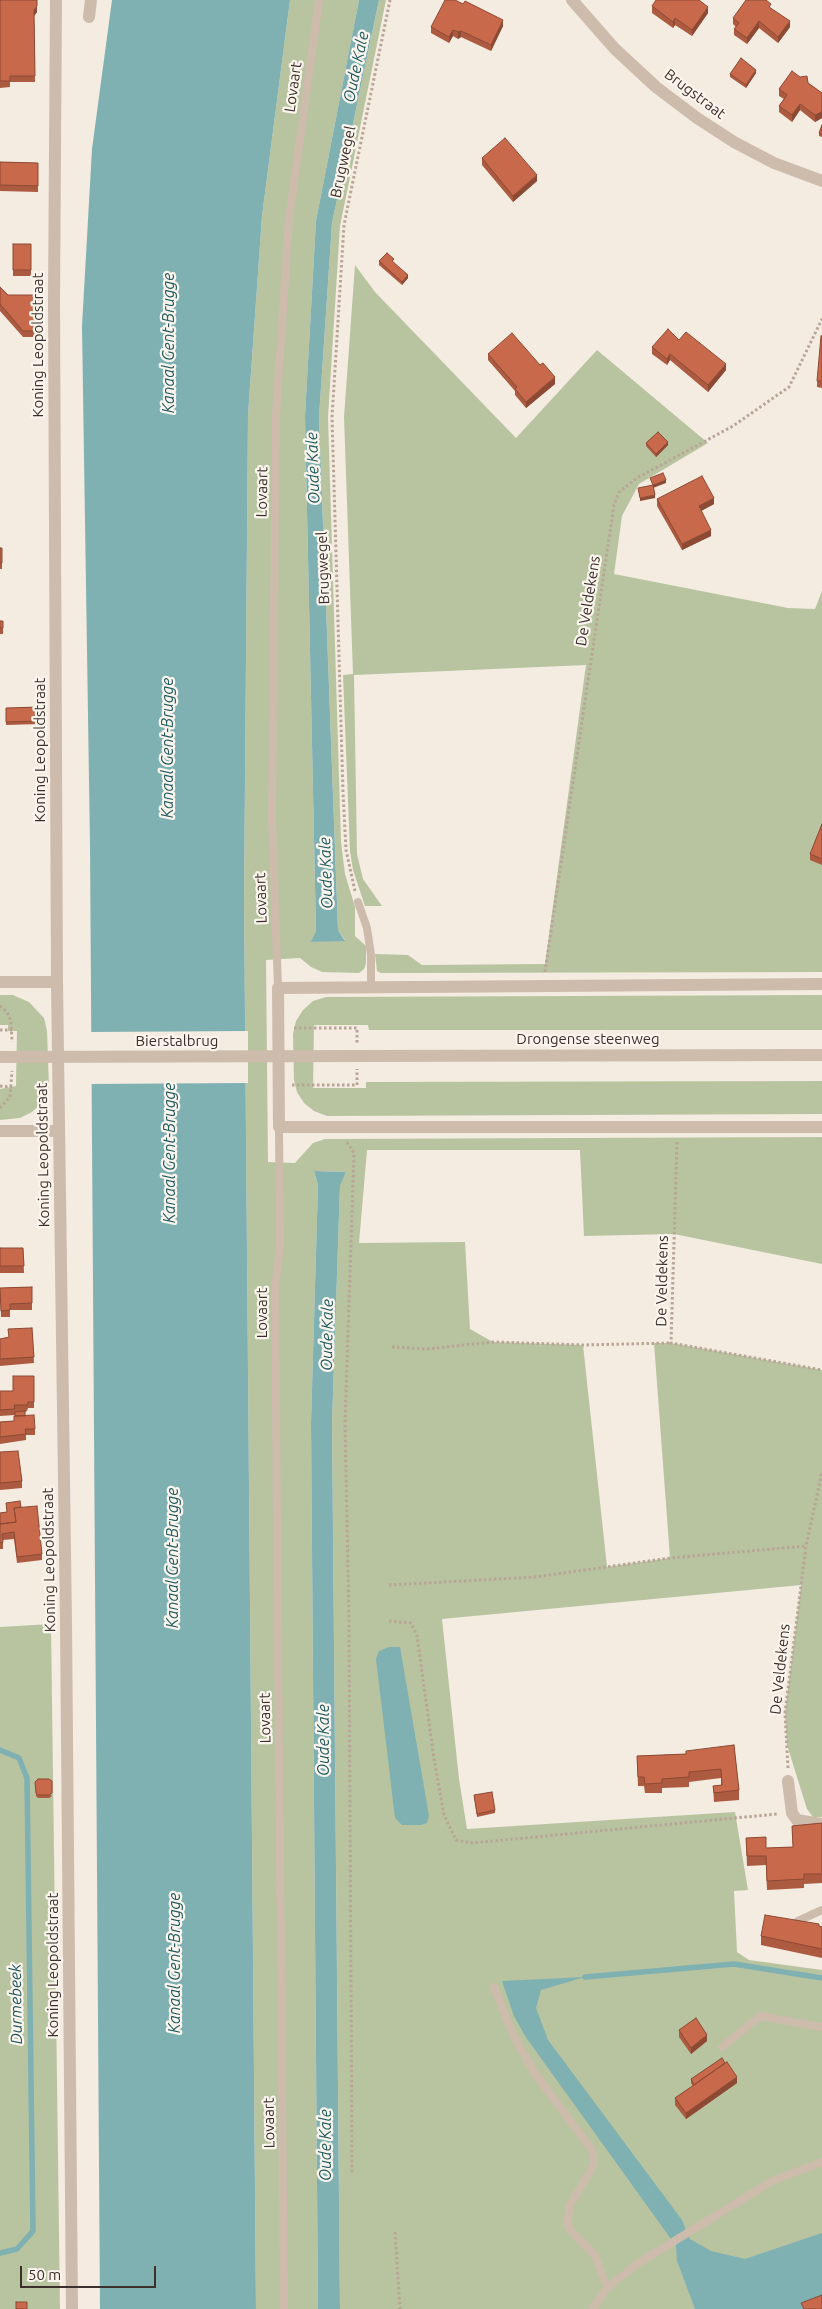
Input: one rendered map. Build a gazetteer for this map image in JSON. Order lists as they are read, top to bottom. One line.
{"streets":{"street":["Brugstraat","Koning Leopoldstraat","Drongense steenweg","Bierstalbrug"],"lane":["Lovaart"],"path":["Brugwegel","De Veldekens"]},"crossings":[["Drongense steenweg","Bierstalbrug"]],"water":["Oude Kale","Kanaal Gent-Brugge","Durmebeek"],"scale_bar":"50 m"}
